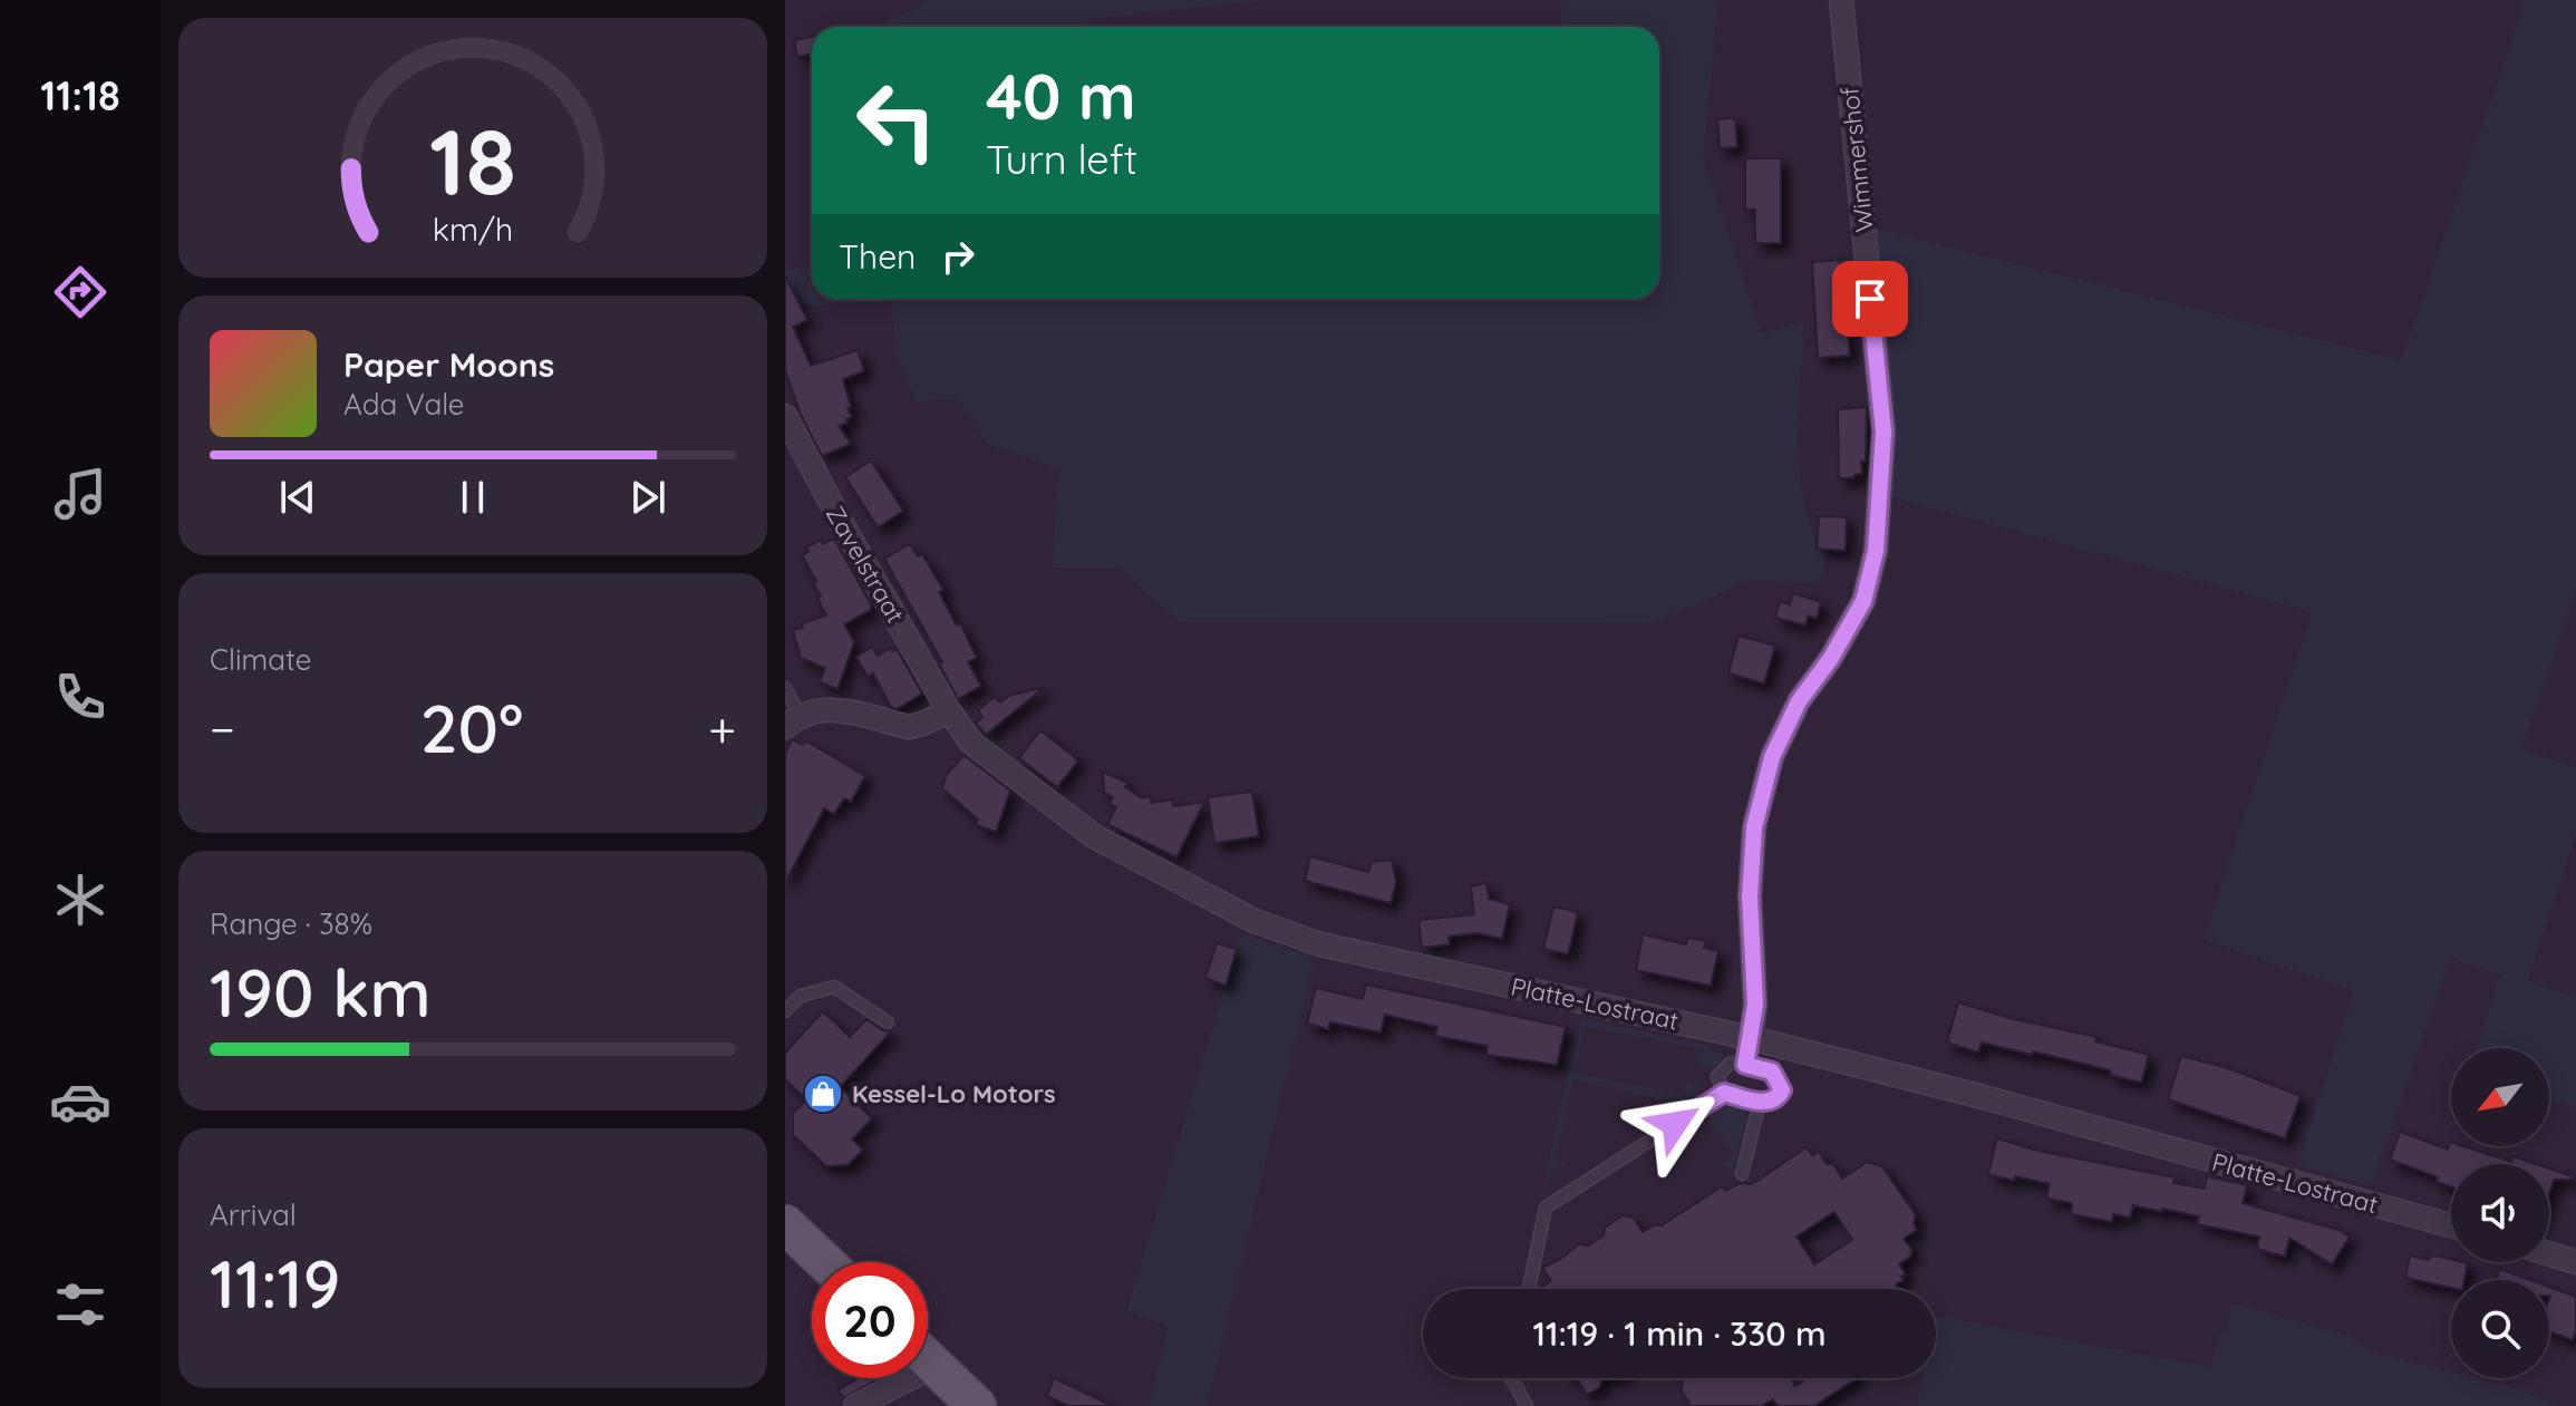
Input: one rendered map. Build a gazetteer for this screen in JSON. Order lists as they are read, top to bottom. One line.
{"streets":{"street":["Wimmershof","Zavelstraat","Platte-Lostraat"]},"crossings":[["Wimmershof","Platte-Lostraat"],["Zavelstraat","Platte-Lostraat"]],"places":{"shop":["Kessel-Lo Motors"]},"north":"bottom left","page":{"tabs":"11:18","turn":["40 m","Turn left"],"then":"Then","song":["Paper Moons","Ada Vale"],"tile":["Climate",["Range · 38%","190 km"],["Arrival","11:19"]],"heat":["−","20°","+"],"limit":"20","trip":"11:19 · 1 min · 330 m","gauge":["18","km/h"]}}
